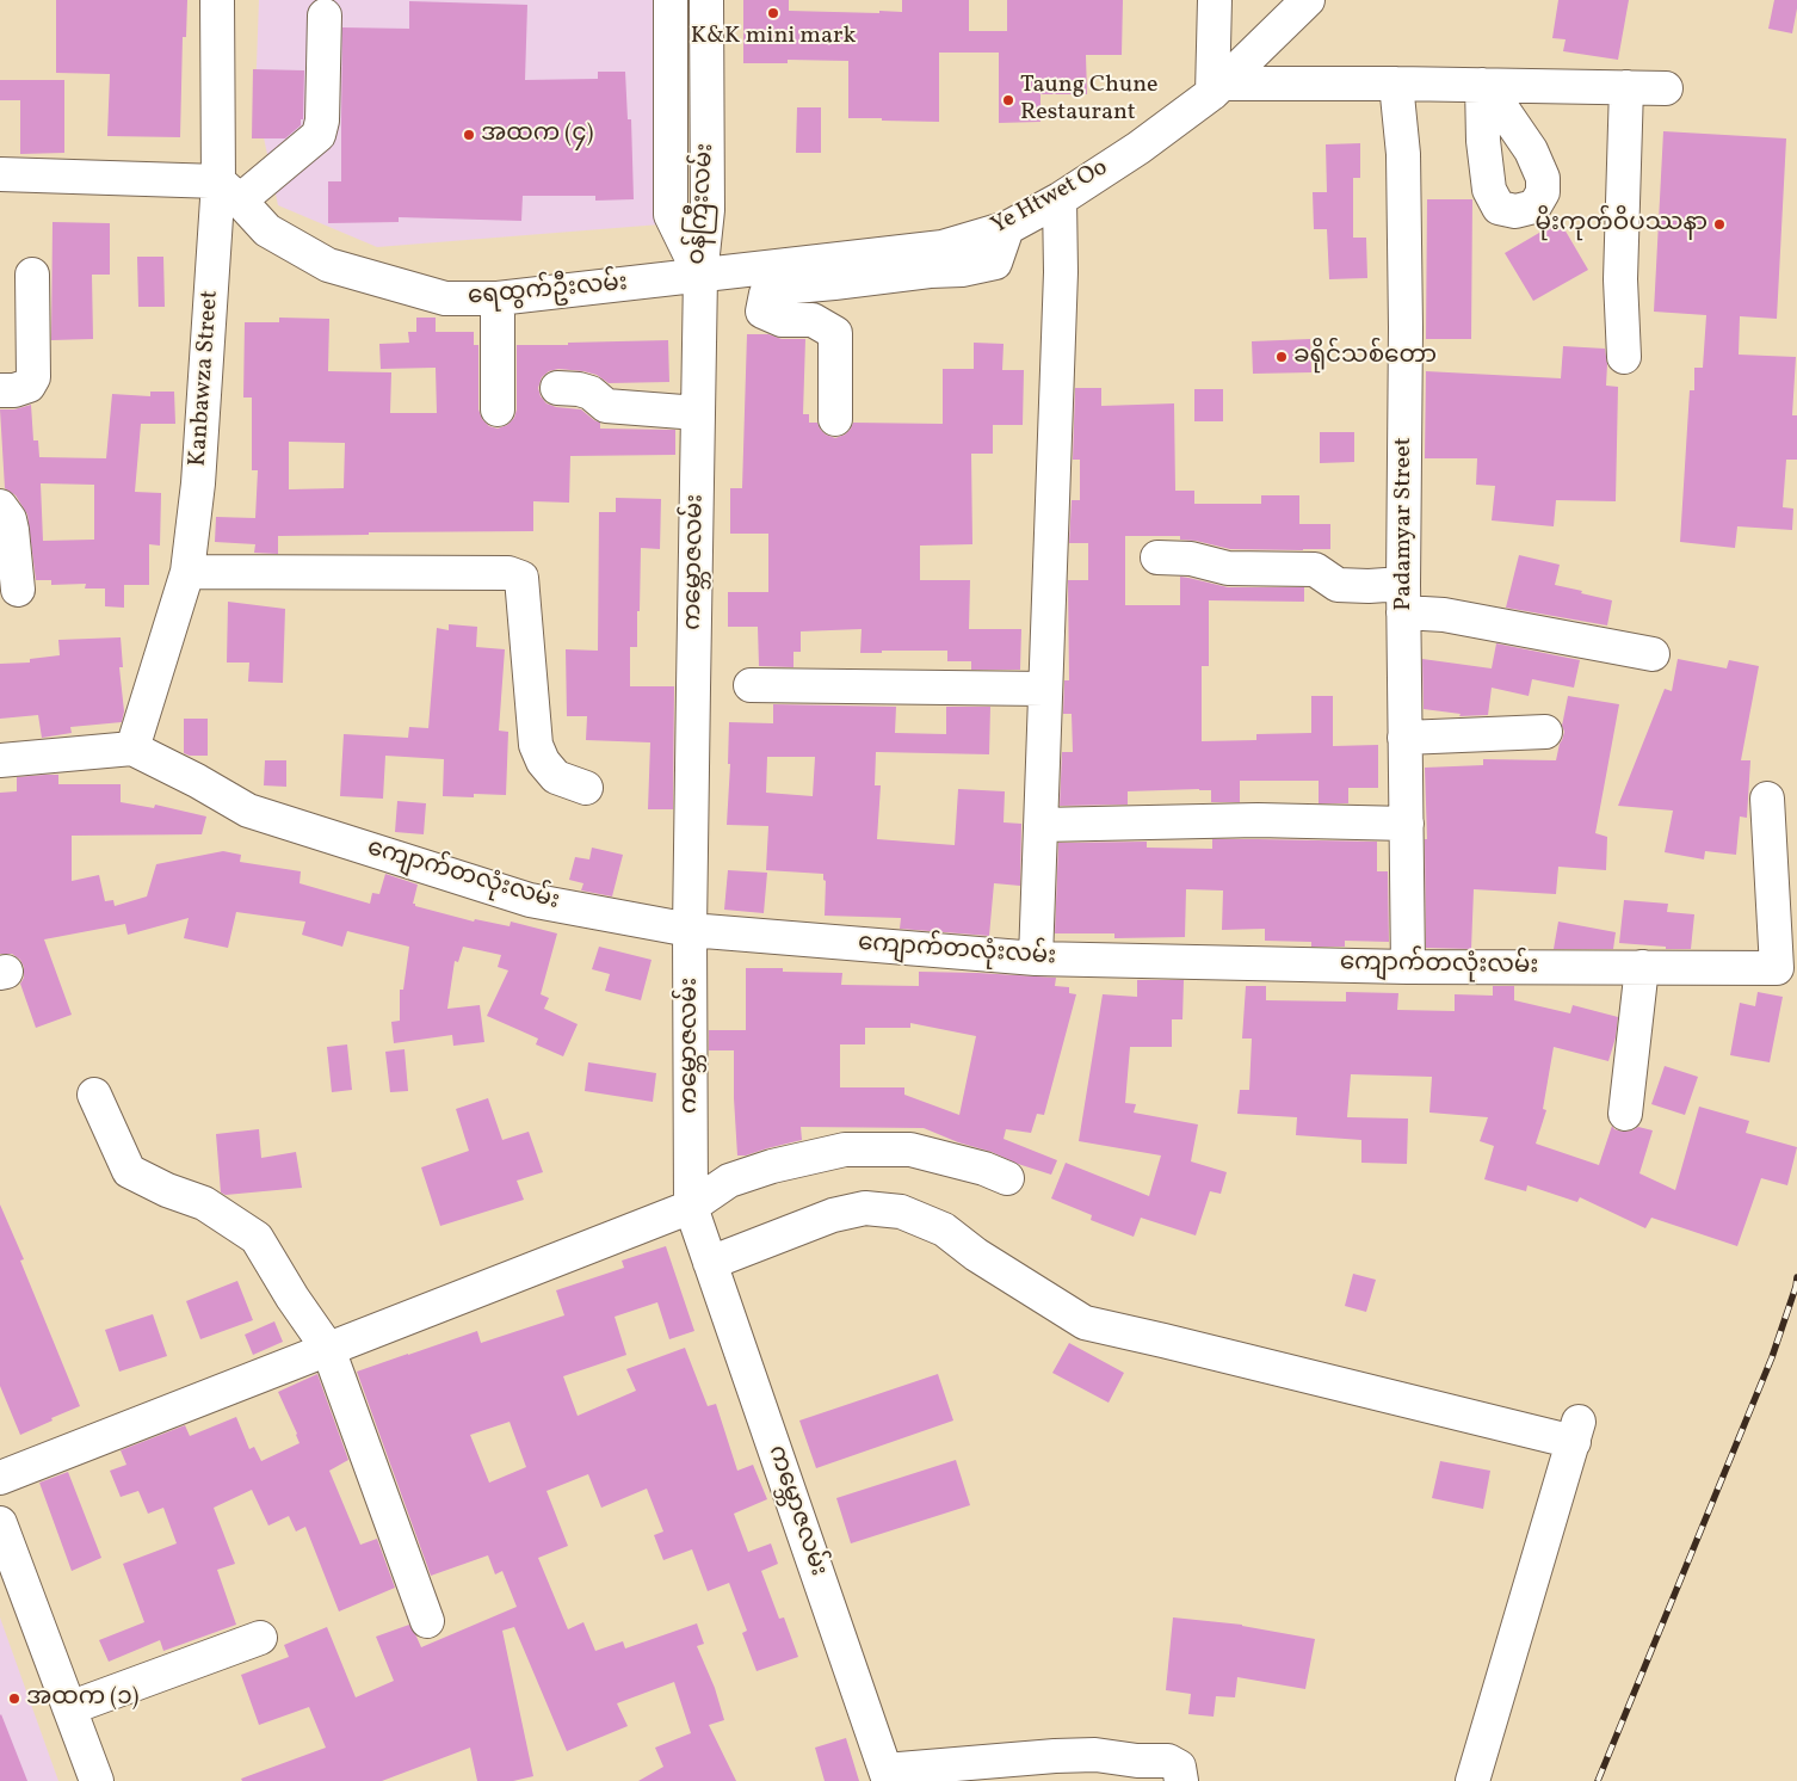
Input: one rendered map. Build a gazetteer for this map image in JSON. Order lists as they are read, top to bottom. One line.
{"streets":{"street":["Ye Htwet Oo","ဝန်ကြီးလမ်း","ရေထွက်ဦးလမ်း","Kanbawza Street","Padamyar Street","ကမ္ဘောဇလမ်း","ကျောက်တလုံးလမ်း"]},"crossings":[["Ye Htwet Oo","ဝန်ကြီးလမ်း"],["Ye Htwet Oo","ရေထွက်ဦးလမ်း"],["Ye Htwet Oo","ကမ္ဘောဇလမ်း"],["ဝန်ကြီးလမ်း","ရေထွက်ဦးလမ်း"],["ဝန်ကြီးလမ်း","ကမ္ဘောဇလမ်း"],["ရေထွက်ဦးလမ်း","Kanbawza Street"],["ရေထွက်ဦးလမ်း","ကမ္ဘောဇလမ်း"],["Kanbawza Street","ကျောက်တလုံးလမ်း"],["Padamyar Street","ကျောက်တလုံးလမ်း"],["ကမ္ဘောဇလမ်း","ကျောက်တလုံးလမ်း"]],"places":["K&K mini mark","Taung Chune Restaurant","အထက (၄)","မိုးကုတ်ဝိပဿနာ","ခရိုင်သစ်တော","အထက (၁)"]}
